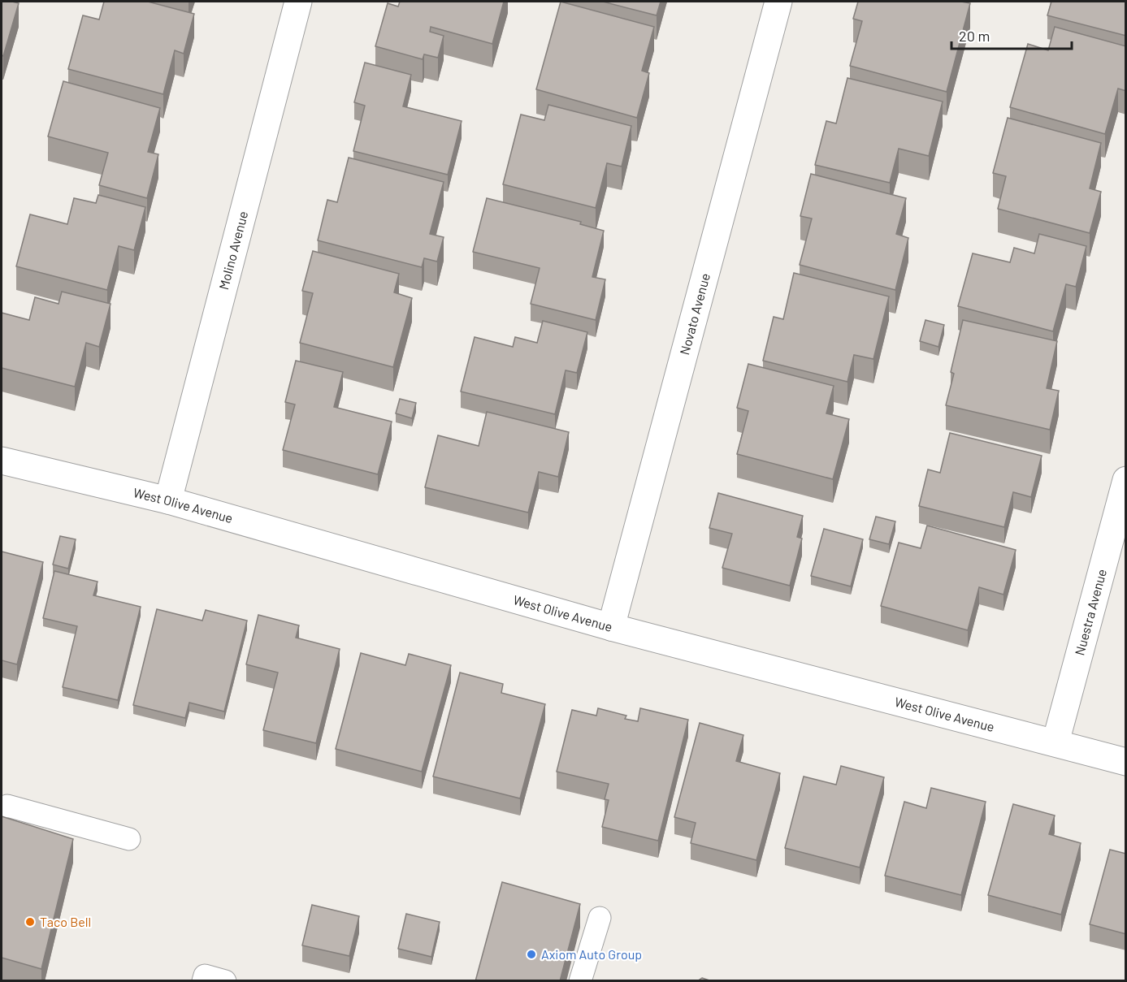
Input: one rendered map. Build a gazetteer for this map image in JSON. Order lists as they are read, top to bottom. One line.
{"streets":{"street":["Molino Avenue","Novato Avenue","West Olive Avenue","Nuestra Avenue"]},"crossings":[["Molino Avenue","West Olive Avenue"],["Novato Avenue","West Olive Avenue"],["West Olive Avenue","Nuestra Avenue"]],"places":["Taco Bell","Axiom Auto Group"],"scale_bar":"20 m"}
